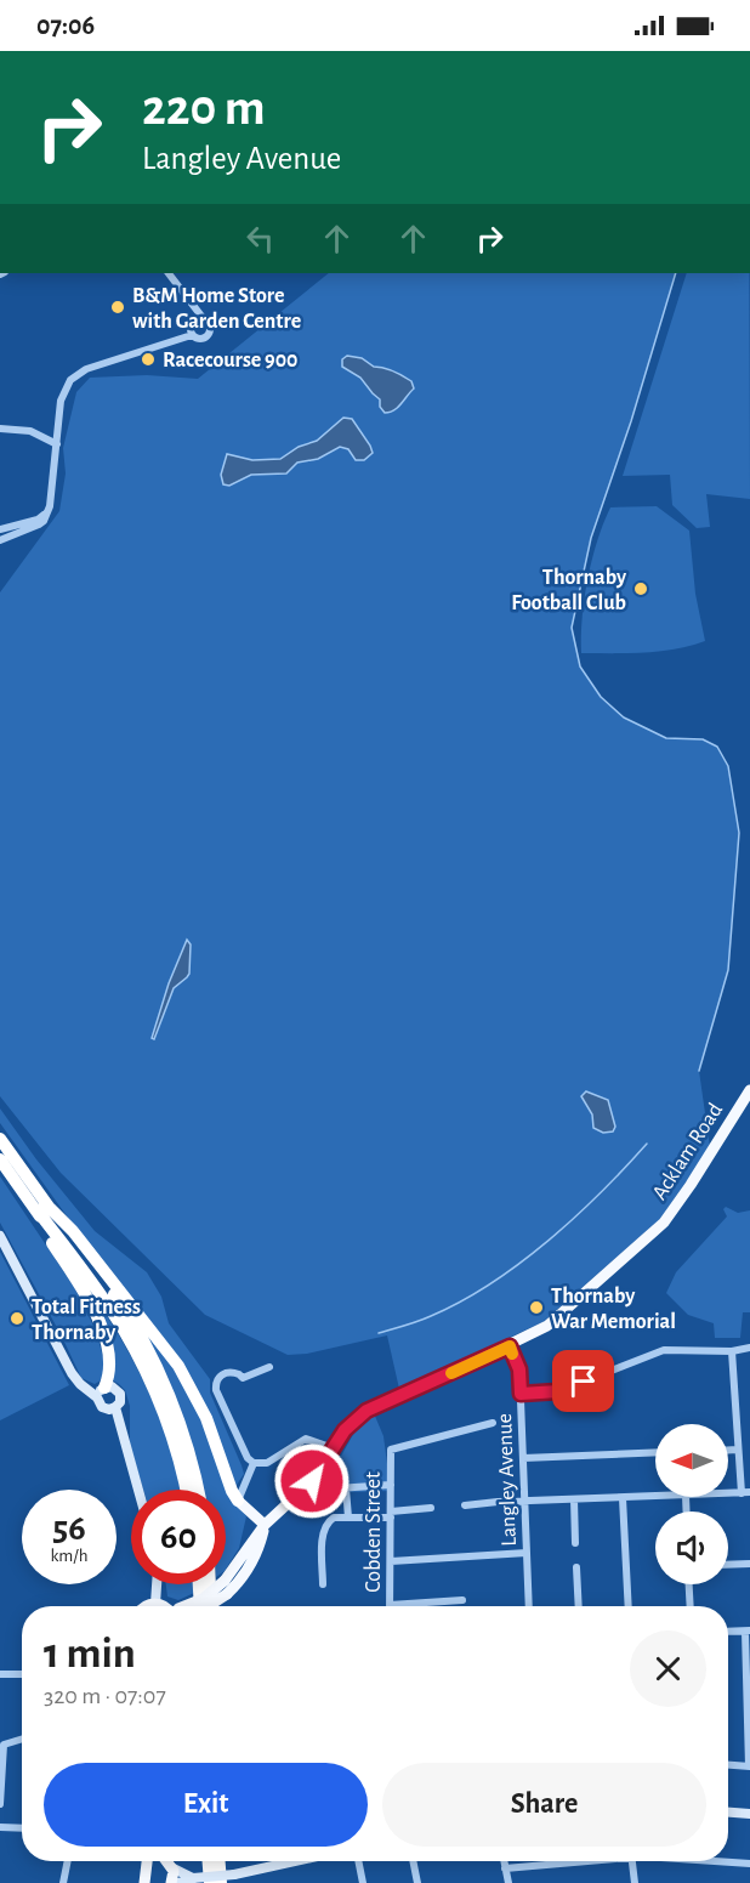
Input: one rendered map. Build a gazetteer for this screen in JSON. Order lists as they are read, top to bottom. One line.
{"streets":{"main road":["Acklam Road"],"street":["Langley Avenue","Cobden Street"]},"crossings":[["Acklam Road","Langley Avenue"]],"places":["B&M Home Store with Garden Centre","Racecourse 900","Thornaby Football Club","Thornaby War Memorial","Total Fitness Thornaby"],"north":"left","page":{"status":"07:06","turn":["220 m","Langley Avenue"],"speed":"56 km/h","limit":"60","heading":["1 min","320 m · 07:07"],"buttons":["Exit","Share"]}}
